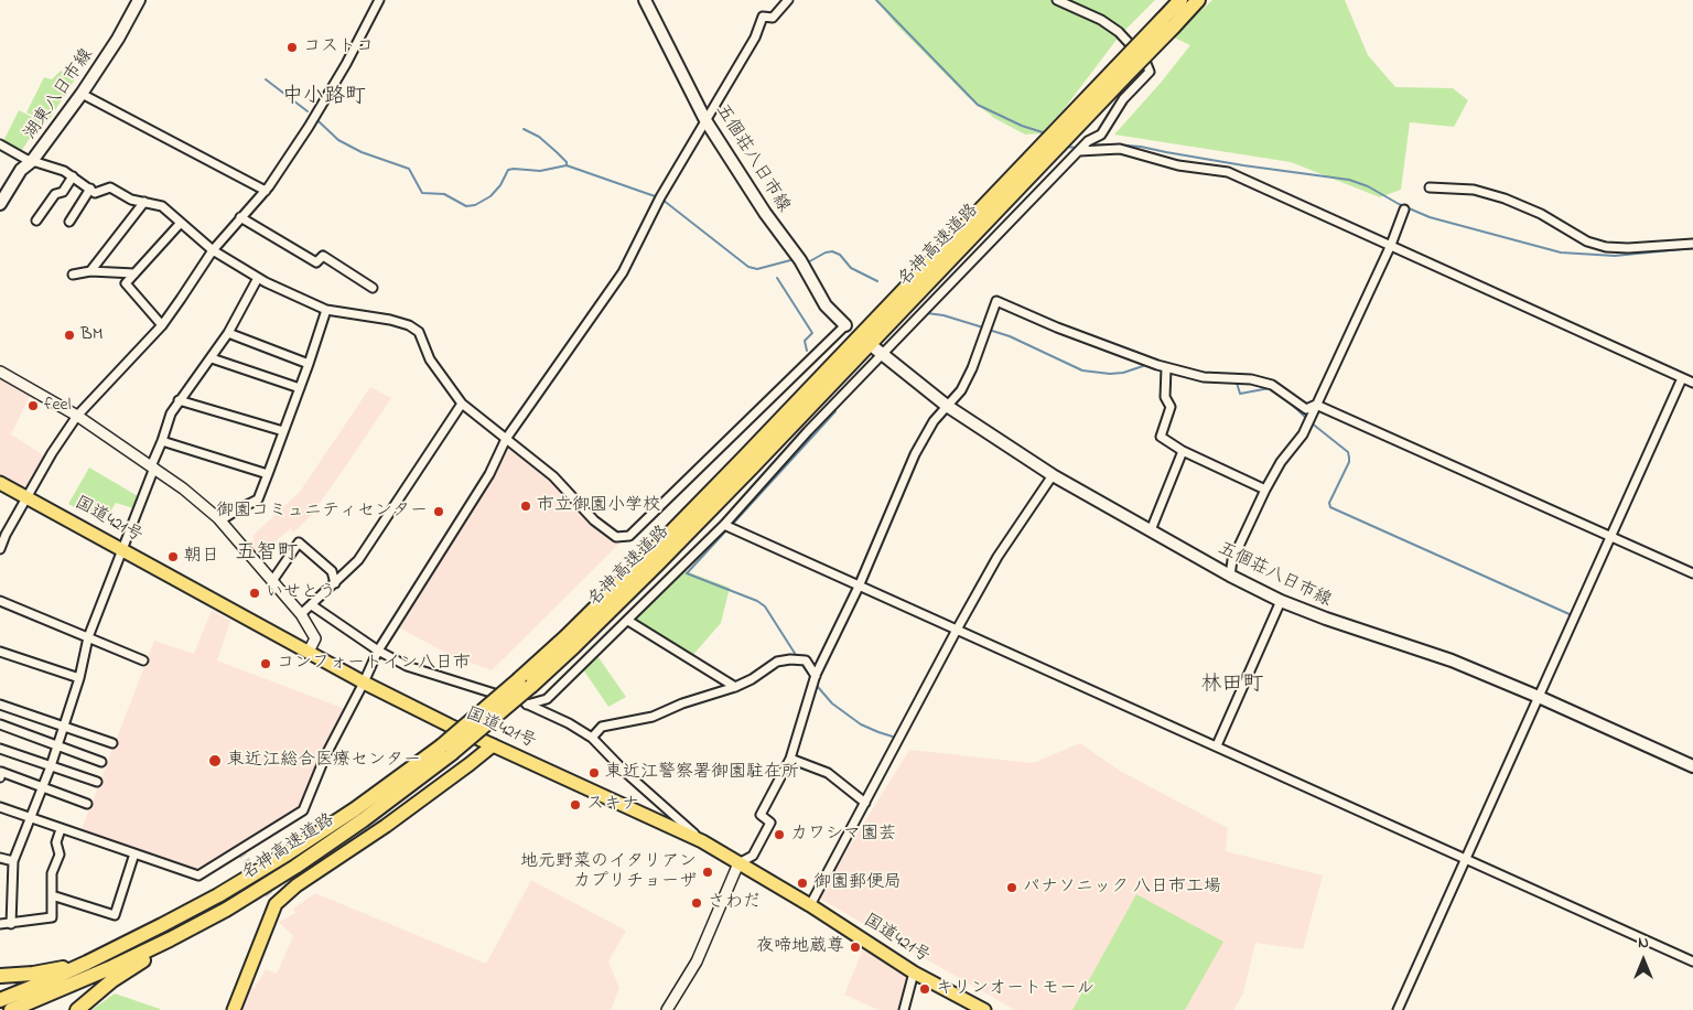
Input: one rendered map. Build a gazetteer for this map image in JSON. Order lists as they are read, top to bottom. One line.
{"streets":{"highway":["名神高速道路"],"main road":["湖東八日市線","五個荘八日市線","国道421号"]},"districts":["中小路町","五智町","林田町"],"places":["コストコ","BM","feel","市立御園小学校","御園コミュニティセンター","朝日","いせとう","コンフォートイン八日市","東近江総合医療センター","東近江警察署御園駐在所","スキナ","カワシマ園芸","地元野菜のイタリアン カプリチョーザ","御園郵便局","パナソニック 八日市工場","さわだ","夜啼地蔵尊","キリンオートモール"],"north":"top"}
